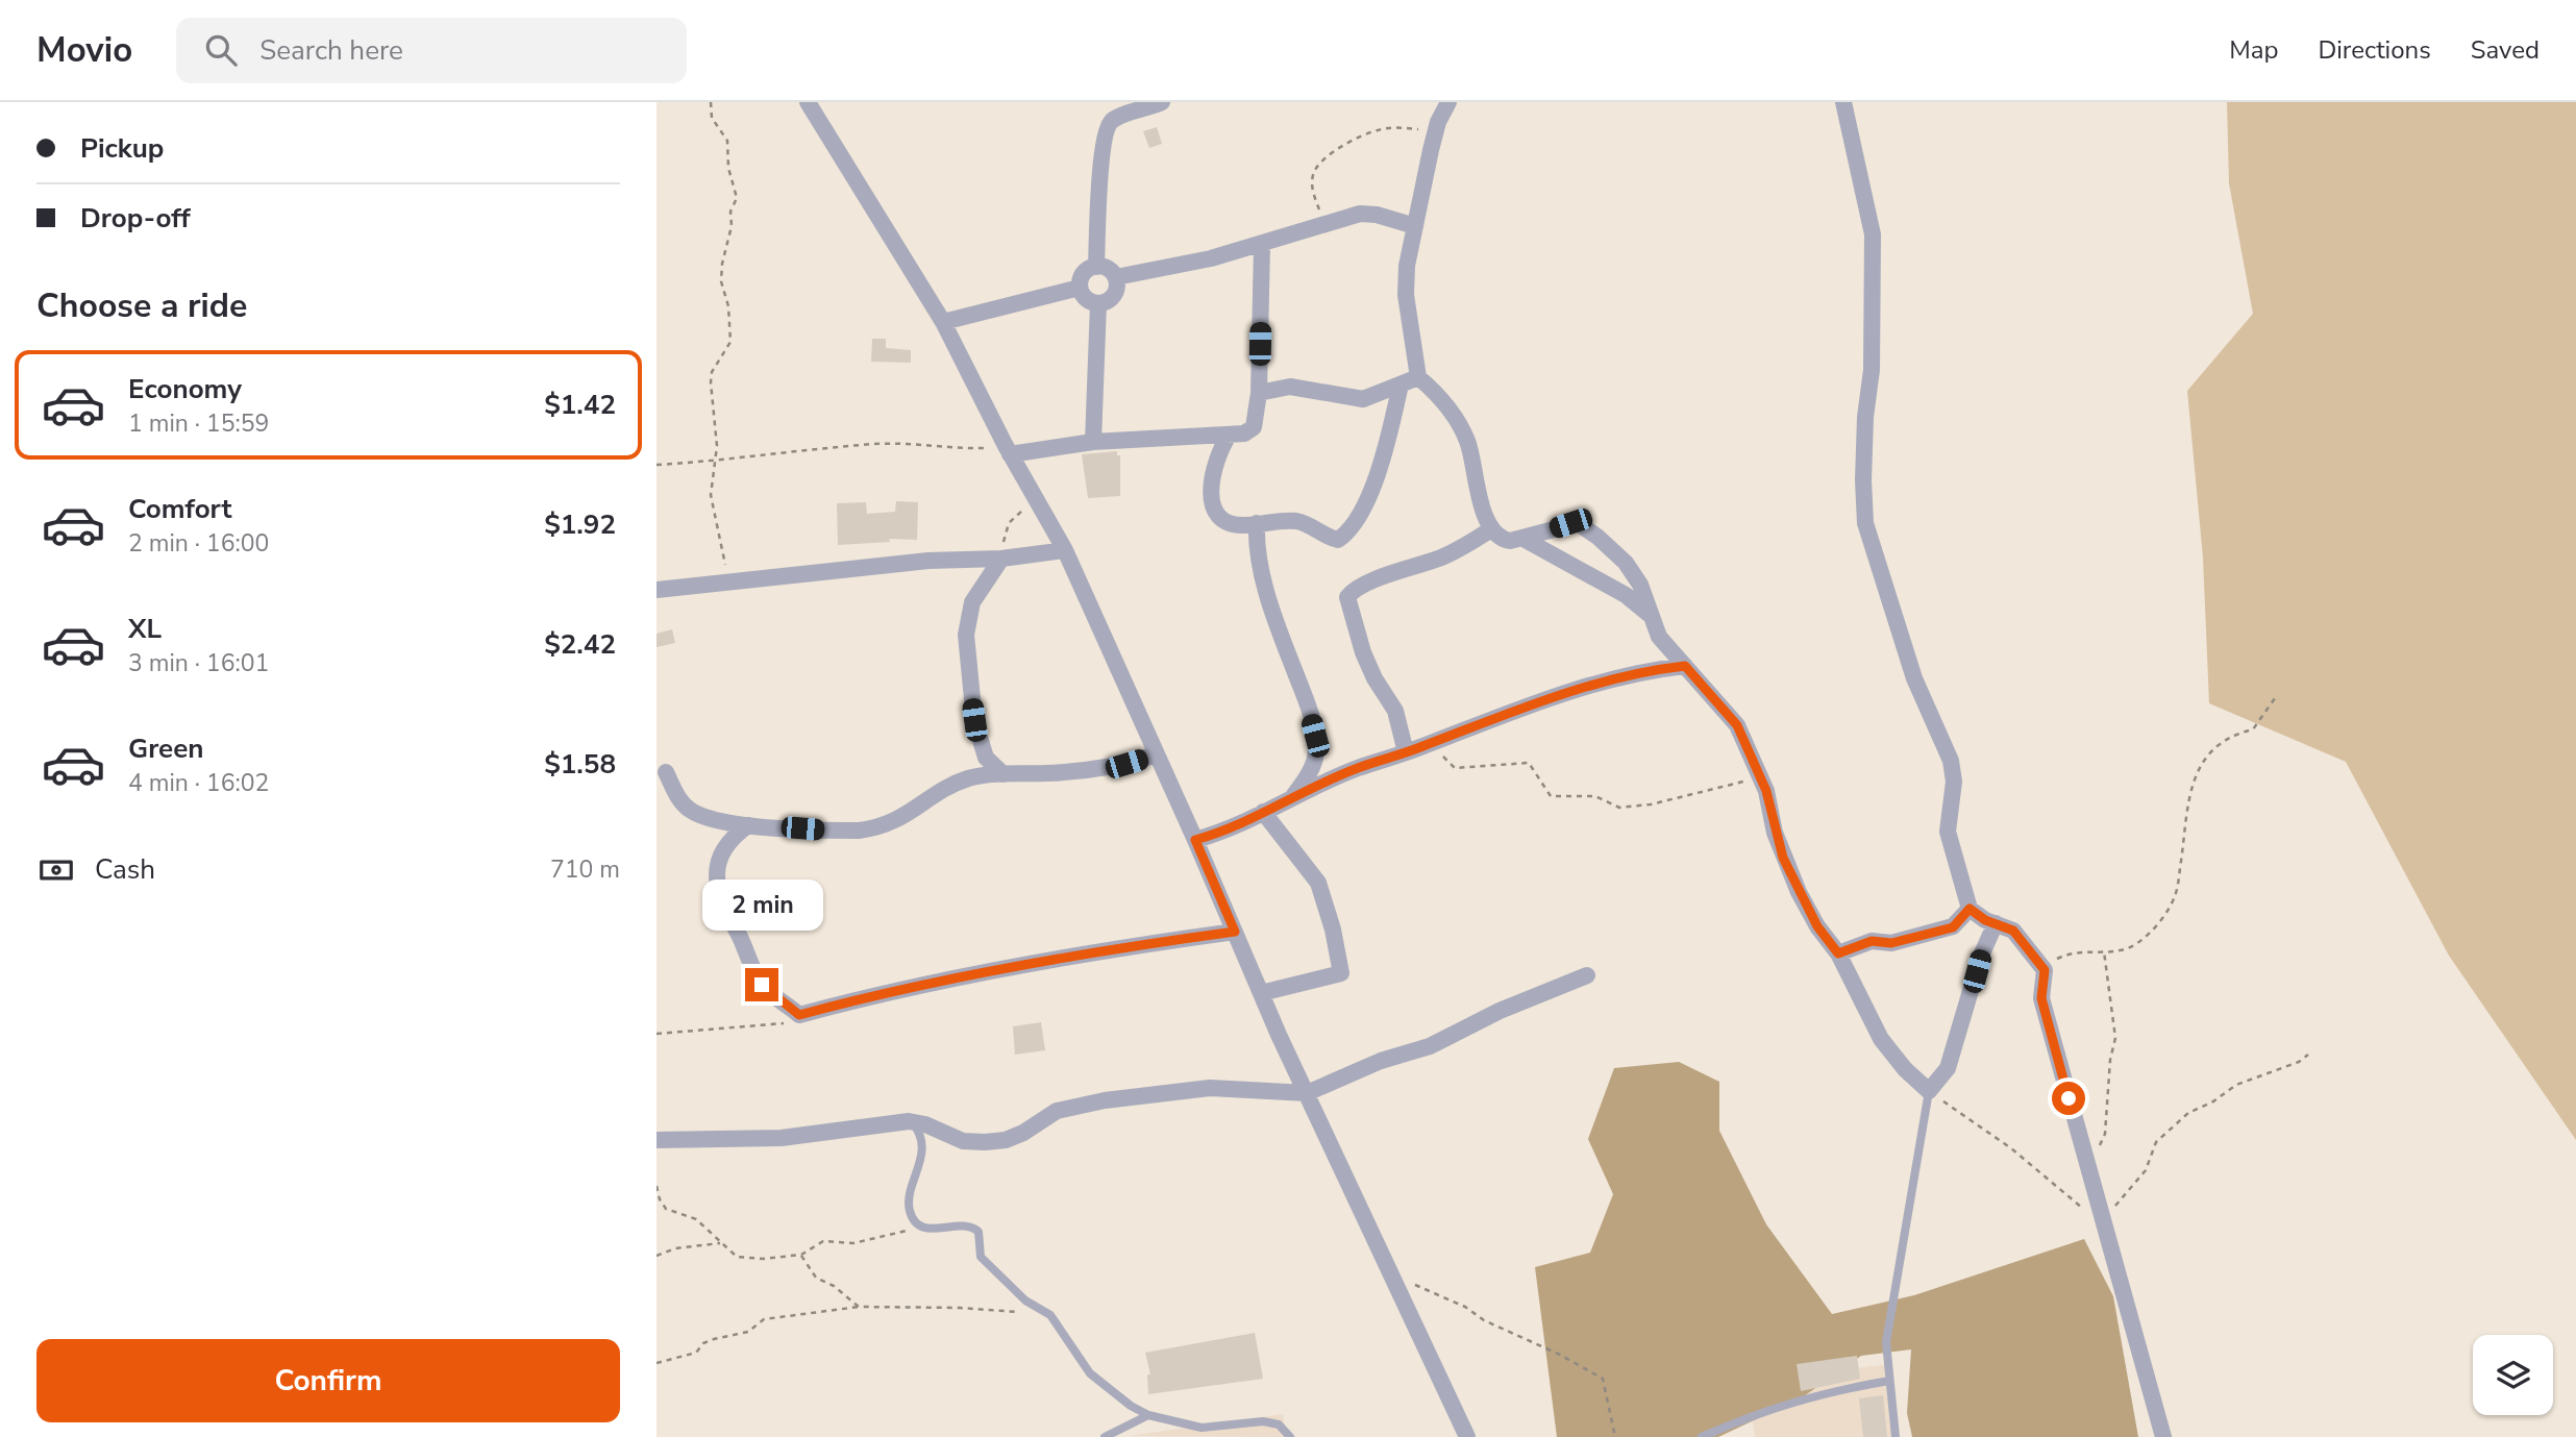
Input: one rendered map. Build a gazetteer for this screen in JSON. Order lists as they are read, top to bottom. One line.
{"page":{"header":"Movio","search":"Search here","nav":["Map","Directions","Saved"],"banner":["Pickup","Drop-off"],"heading":"Choose a ride","list":[{"name":"Economy","note":"1 min · 15:59","value":"$1.42"},{"name":"Comfort","note":"2 min · 16:00","value":"$1.92"},{"name":"XL","note":"3 min · 16:01","value":"$2.42"},{"name":"Green","note":"4 min · 16:02","value":"$1.58"}],"pay":["Cash","710 m"],"bubble":"2 min","buttons":"Confirm"}}
